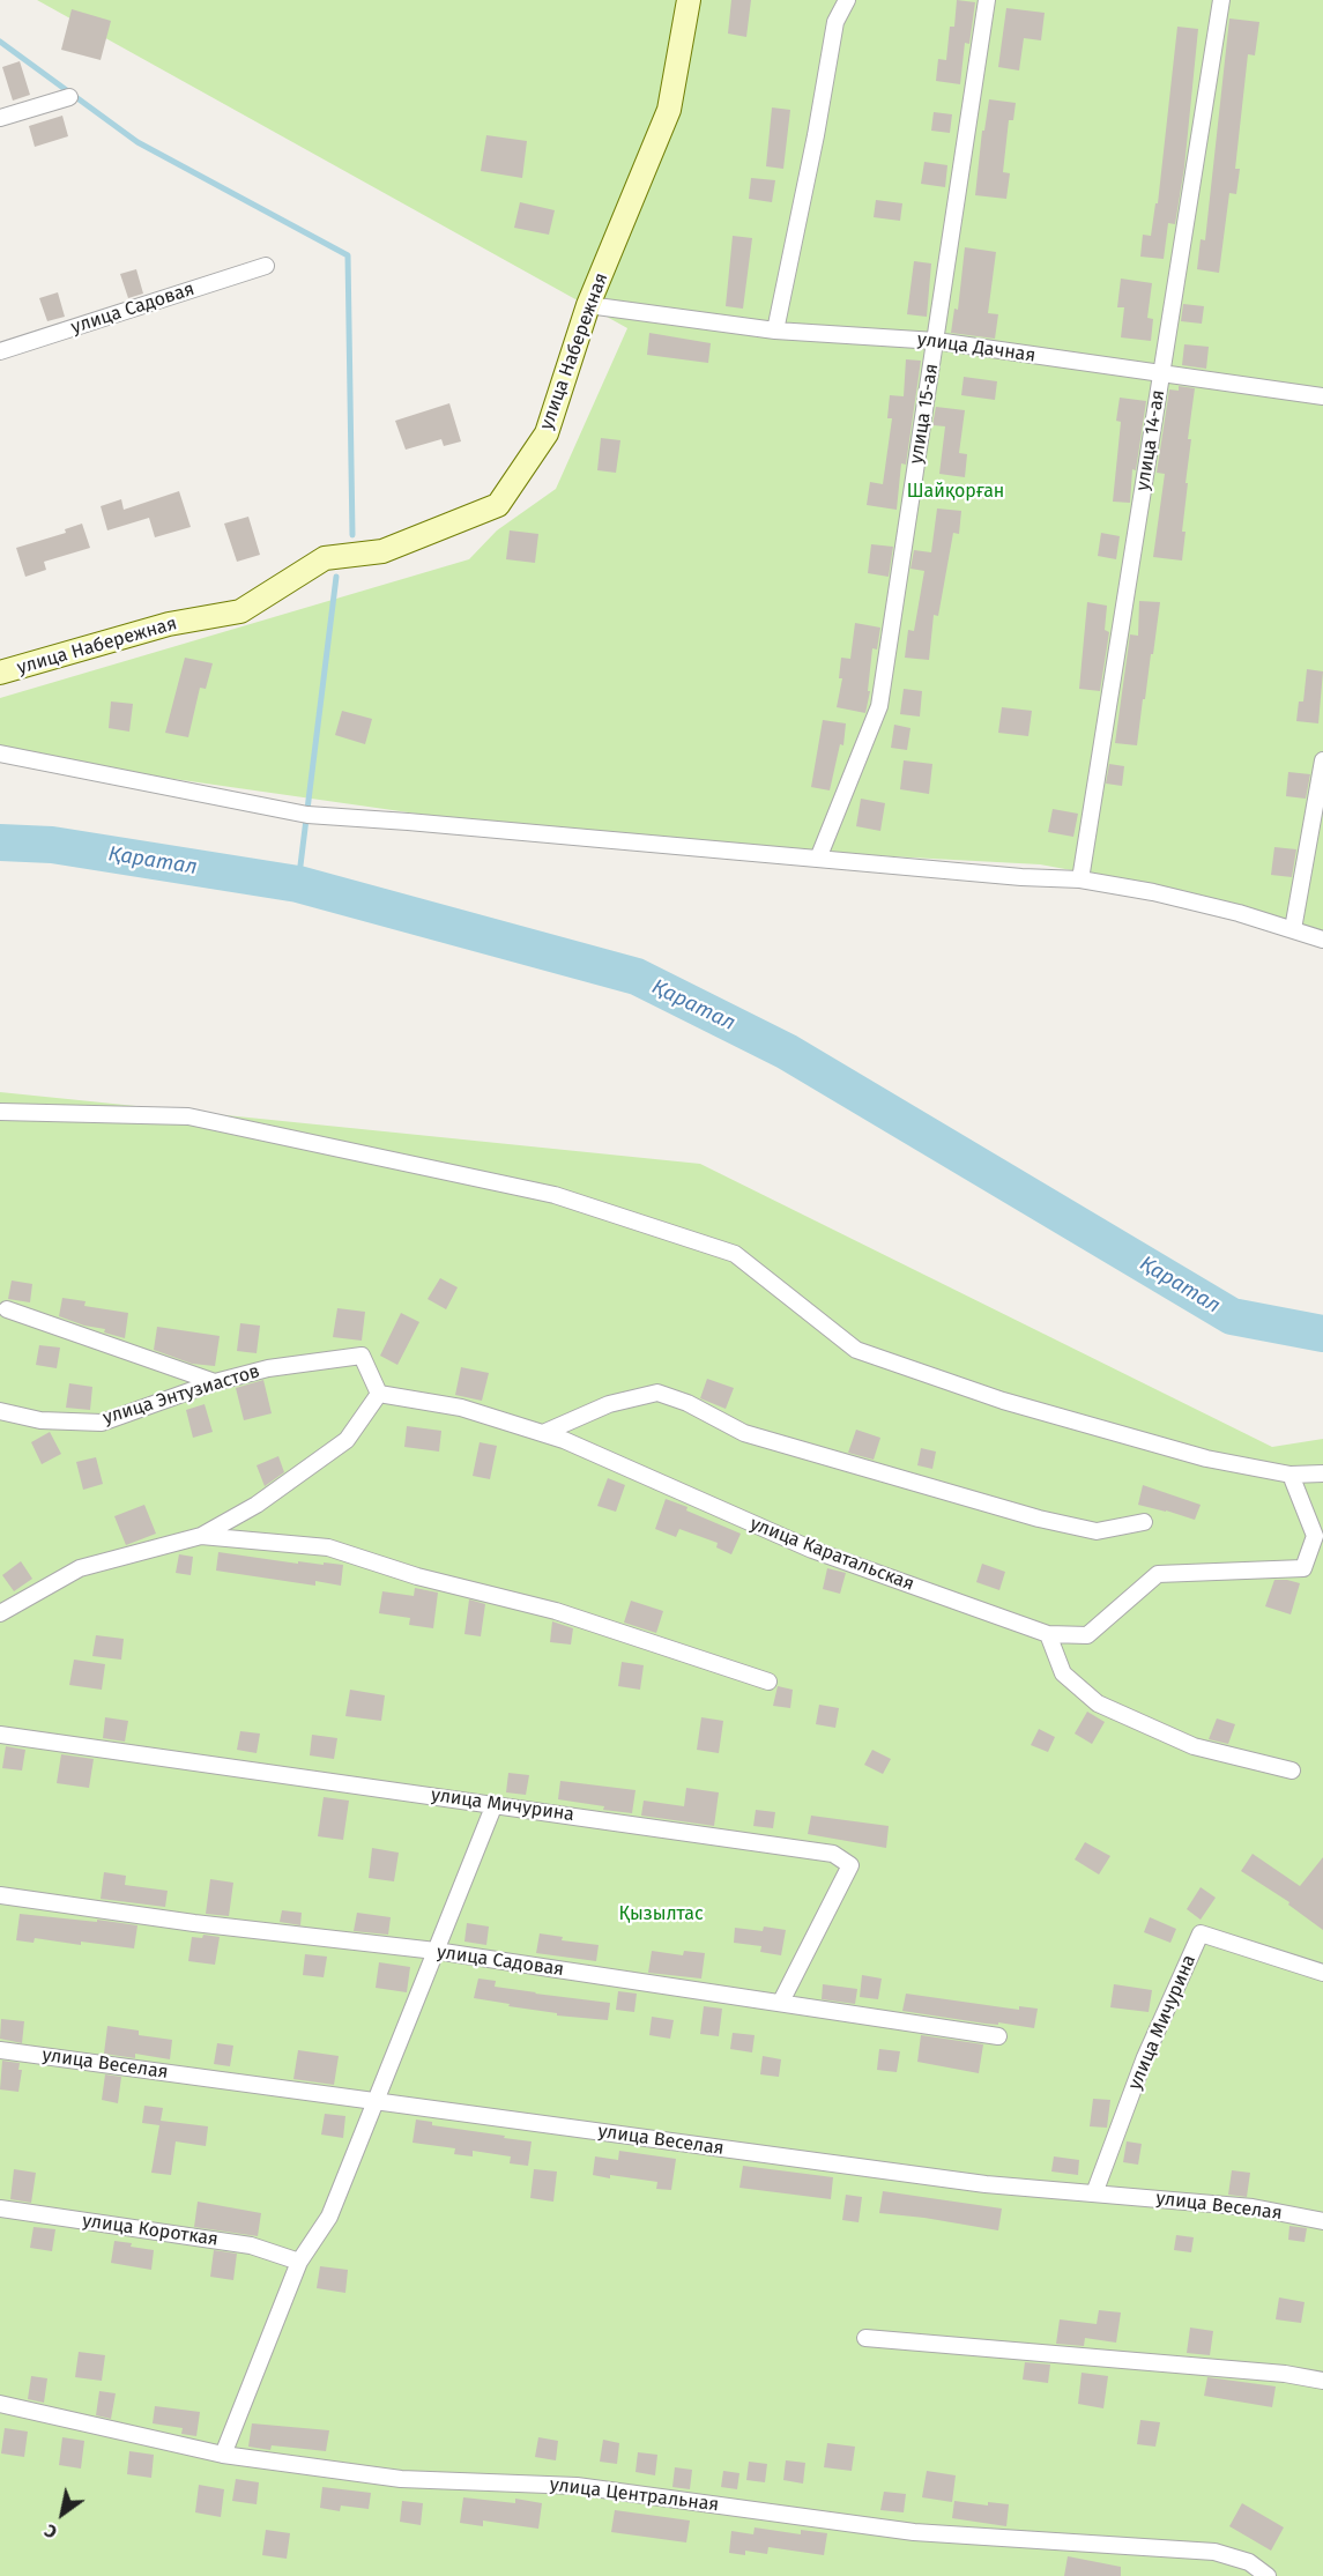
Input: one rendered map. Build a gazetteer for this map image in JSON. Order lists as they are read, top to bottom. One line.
{"streets":{"street":["улица Садовая","улица Дачная","улица Набережная","улица 15-ая","улица 14-ая","улица Энтузиастов","улица Каратальская","улица Мичурина","улица Веселая","улица Короткая","улица Центральная"]},"crossings":[["улица Садовая","улица Мичурина"],["улица Дачная","улица Набережная"],["улица Дачная","улица 15-ая"],["улица Дачная","улица 14-ая"],["улица Энтузиастов","улица Каратальская"],["улица Мичурина","улица Веселая"]],"water":["Қаратал"],"parks":["Шайқорған","Қызылтас"],"north":"bottom left"}
